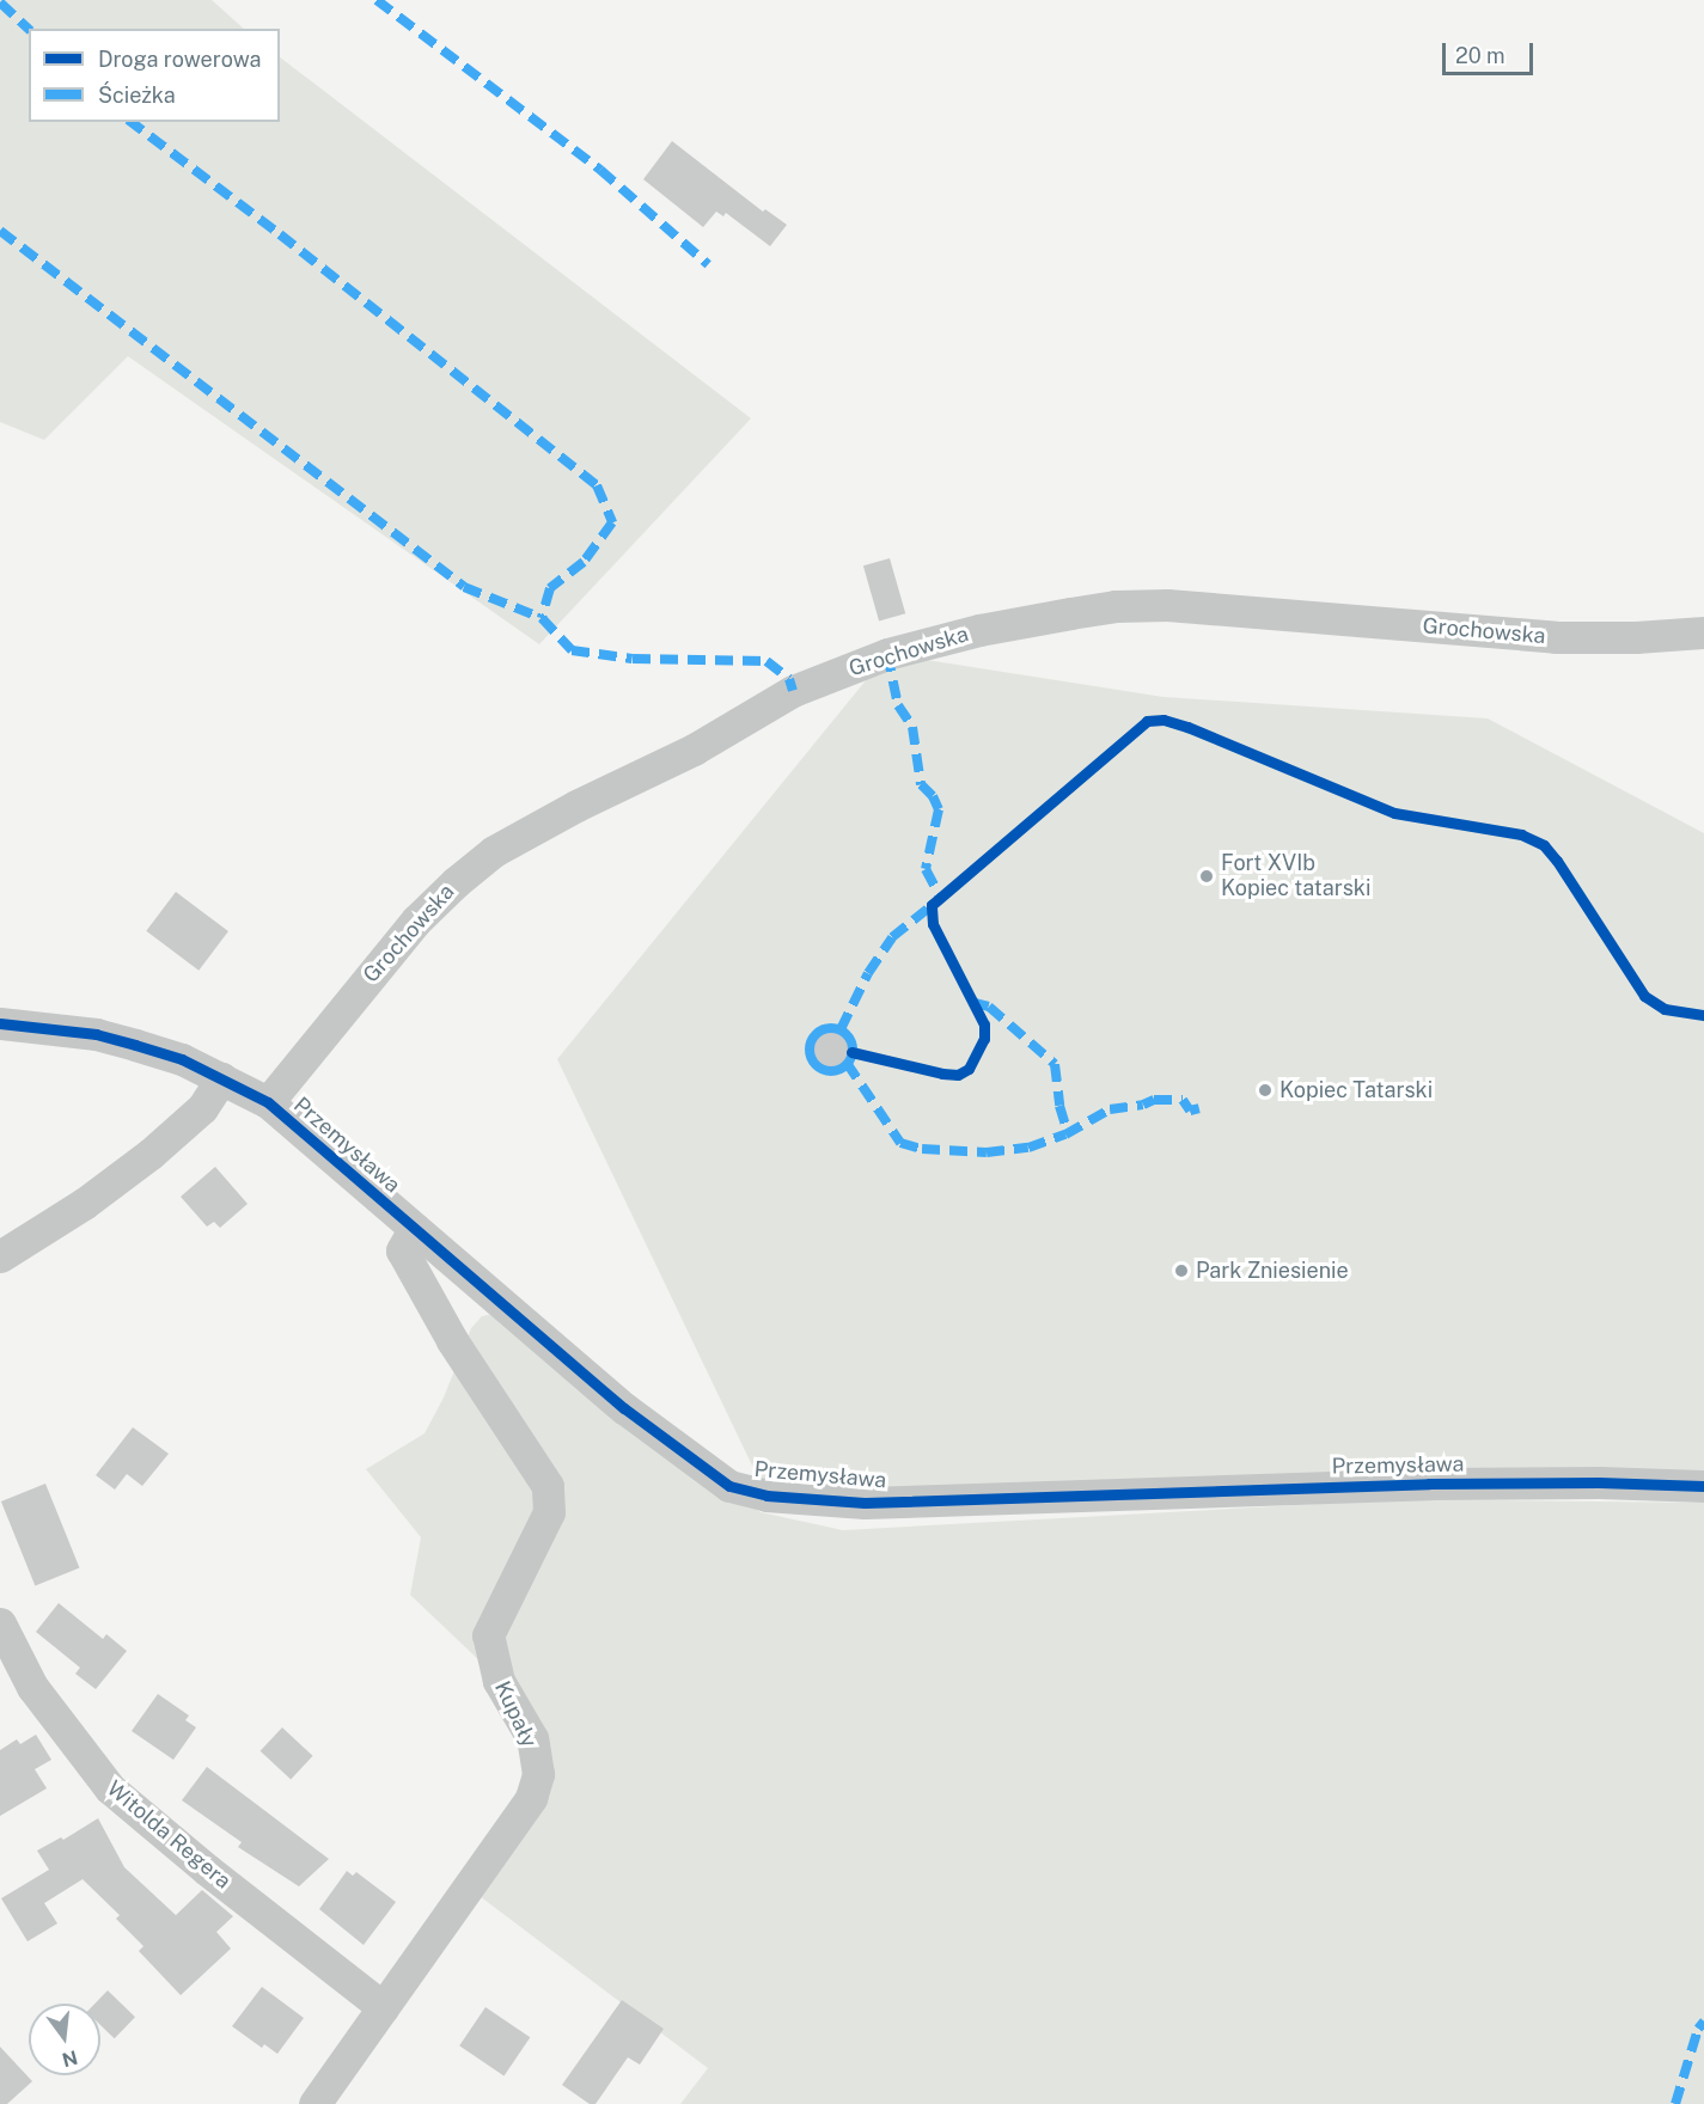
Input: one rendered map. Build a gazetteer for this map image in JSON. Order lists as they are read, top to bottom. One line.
{"streets":{"street":["Grochowska","Przemysława","Kupały","Witolda Regera"]},"crossings":[["Grochowska","Przemysława"],["Przemysława","Kupały"],["Kupały","Witolda Regera"]],"places":["Fort XVIb Kopiec tatarski","Kopiec Tatarski","Park Zniesienie"],"legend":["Droga rowerowa","Ścieżka"],"scale_bar":"20 m","north":"bottom"}
